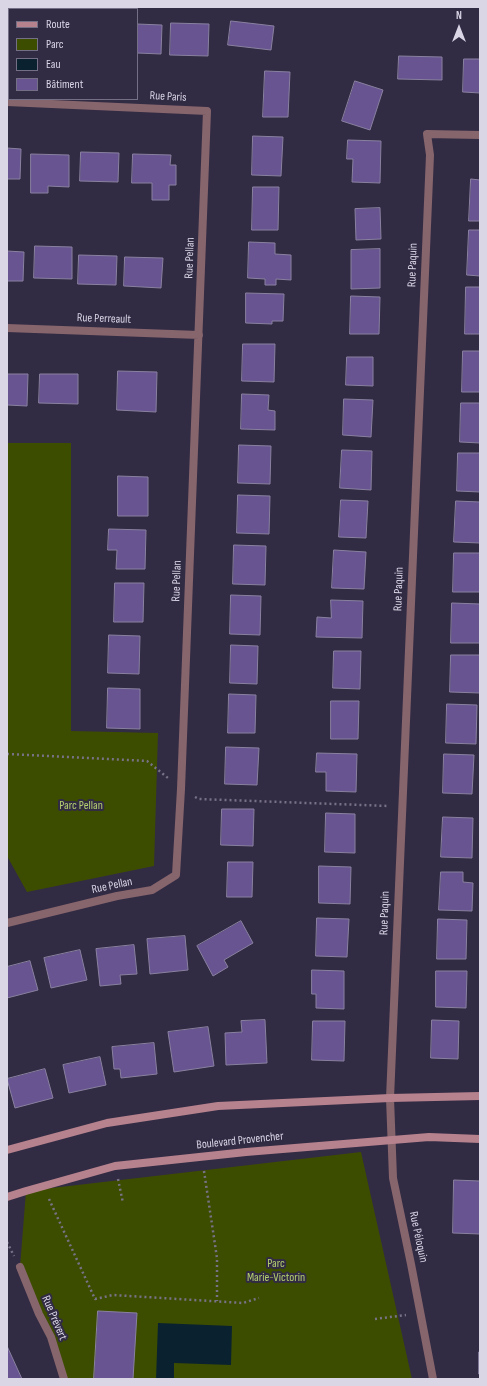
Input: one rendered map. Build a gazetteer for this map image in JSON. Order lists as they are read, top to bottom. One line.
{"streets":{"street":["Rue Paris","Rue Pellan","Rue Paquin","Rue Perreault","Boulevard Provencher","Rue Péloquin","Rue Prévert"]},"crossings":[["Rue Paris","Rue Pellan"],["Rue Pellan","Rue Perreault"],["Rue Paquin","Rue Péloquin"],["Boulevard Provencher","Rue Péloquin"]],"parks":["Parc Pellan","Parc Marie-Victorin"],"legend":["Route","Parc","Eau","Bâtiment"],"north":"top"}
